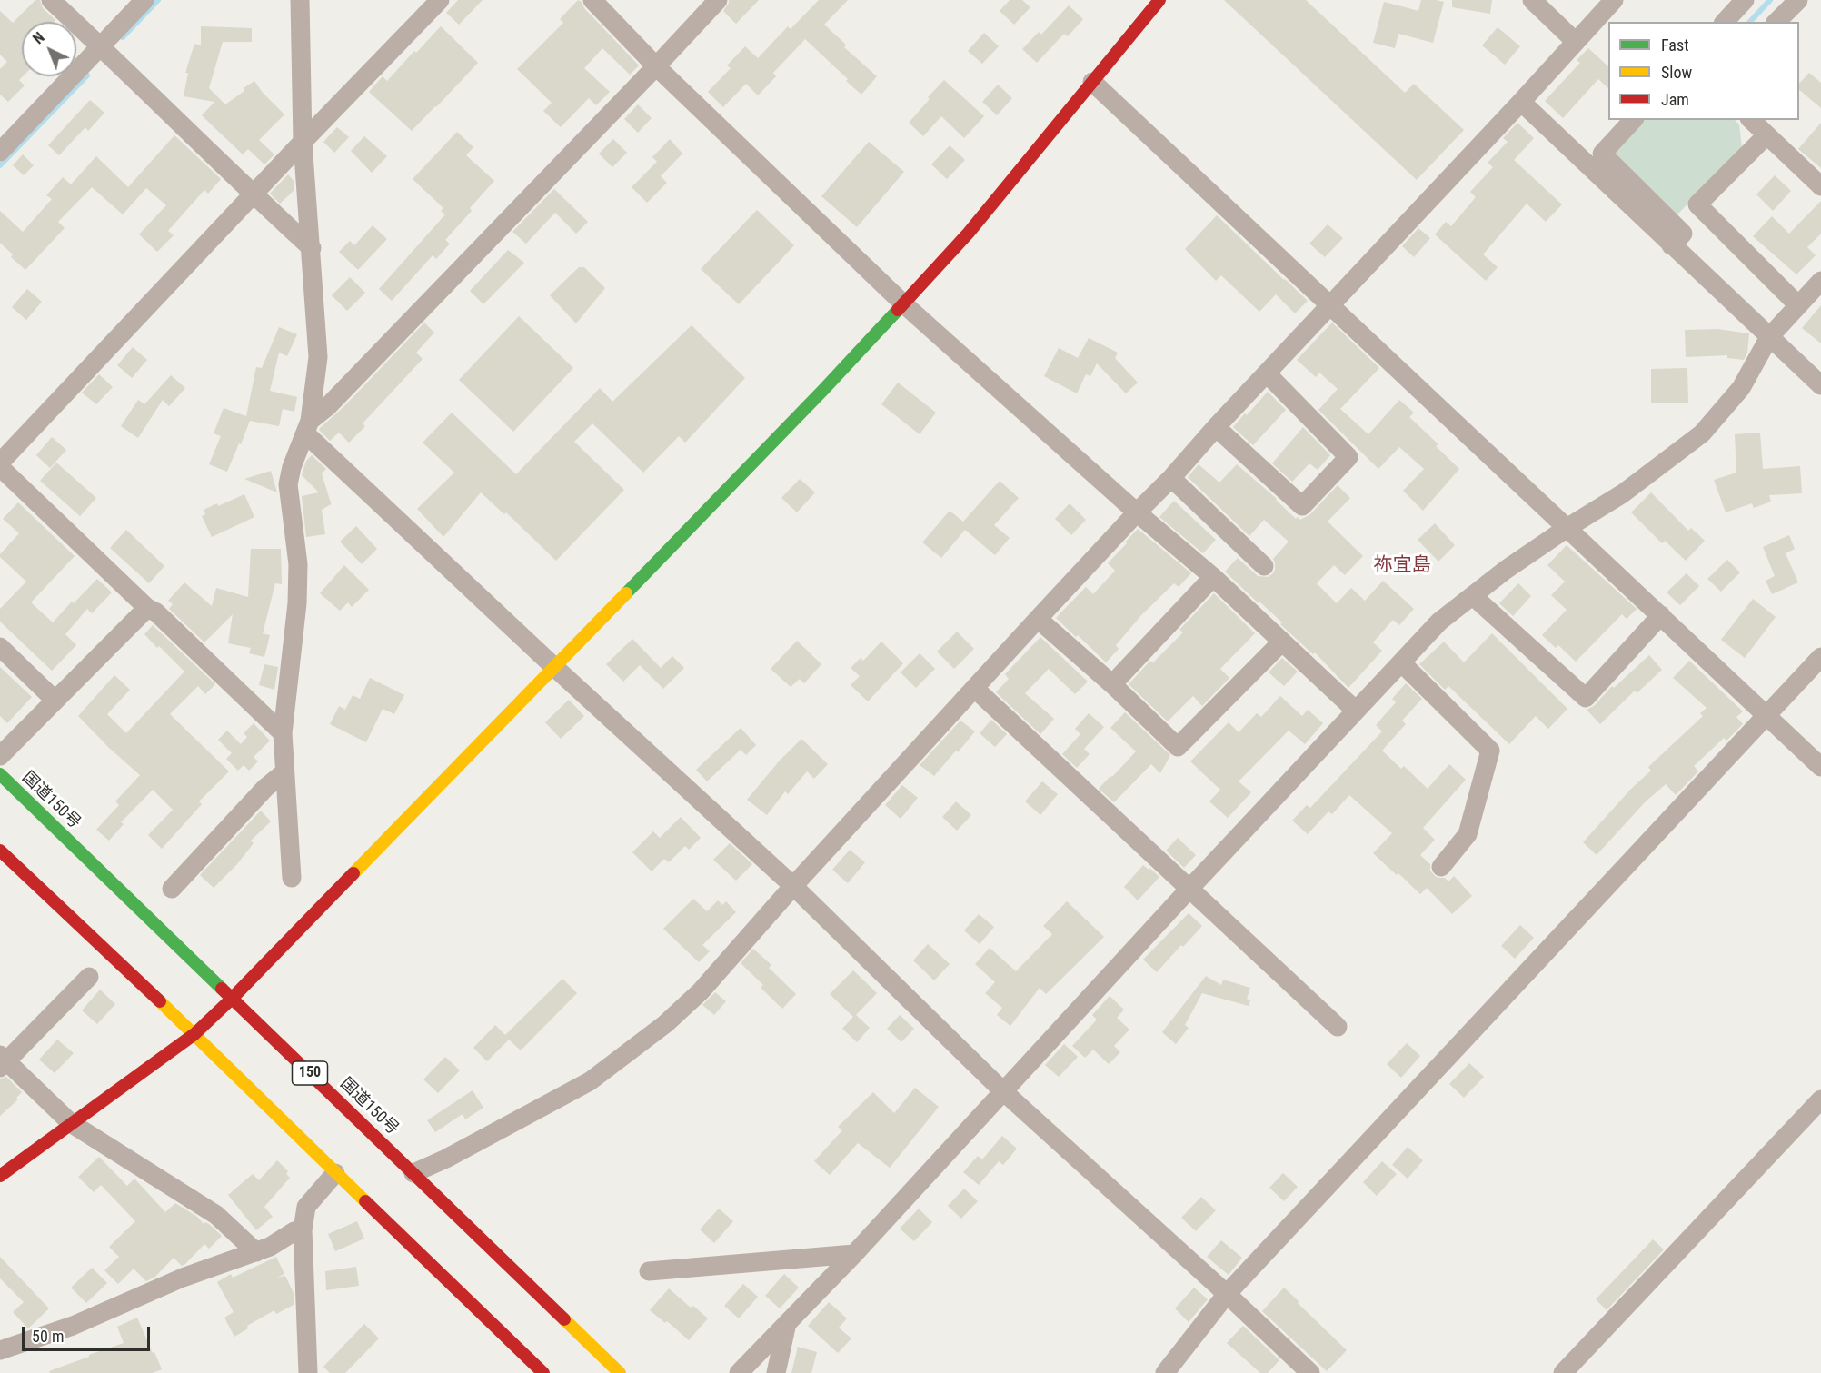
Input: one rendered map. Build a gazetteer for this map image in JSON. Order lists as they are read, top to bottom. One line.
{"streets":{"main road":["国道150号","150"]},"districts":["祢宜島"],"legend":["Fast","Slow","Jam"],"scale_bar":"50 m","north":"top left"}
